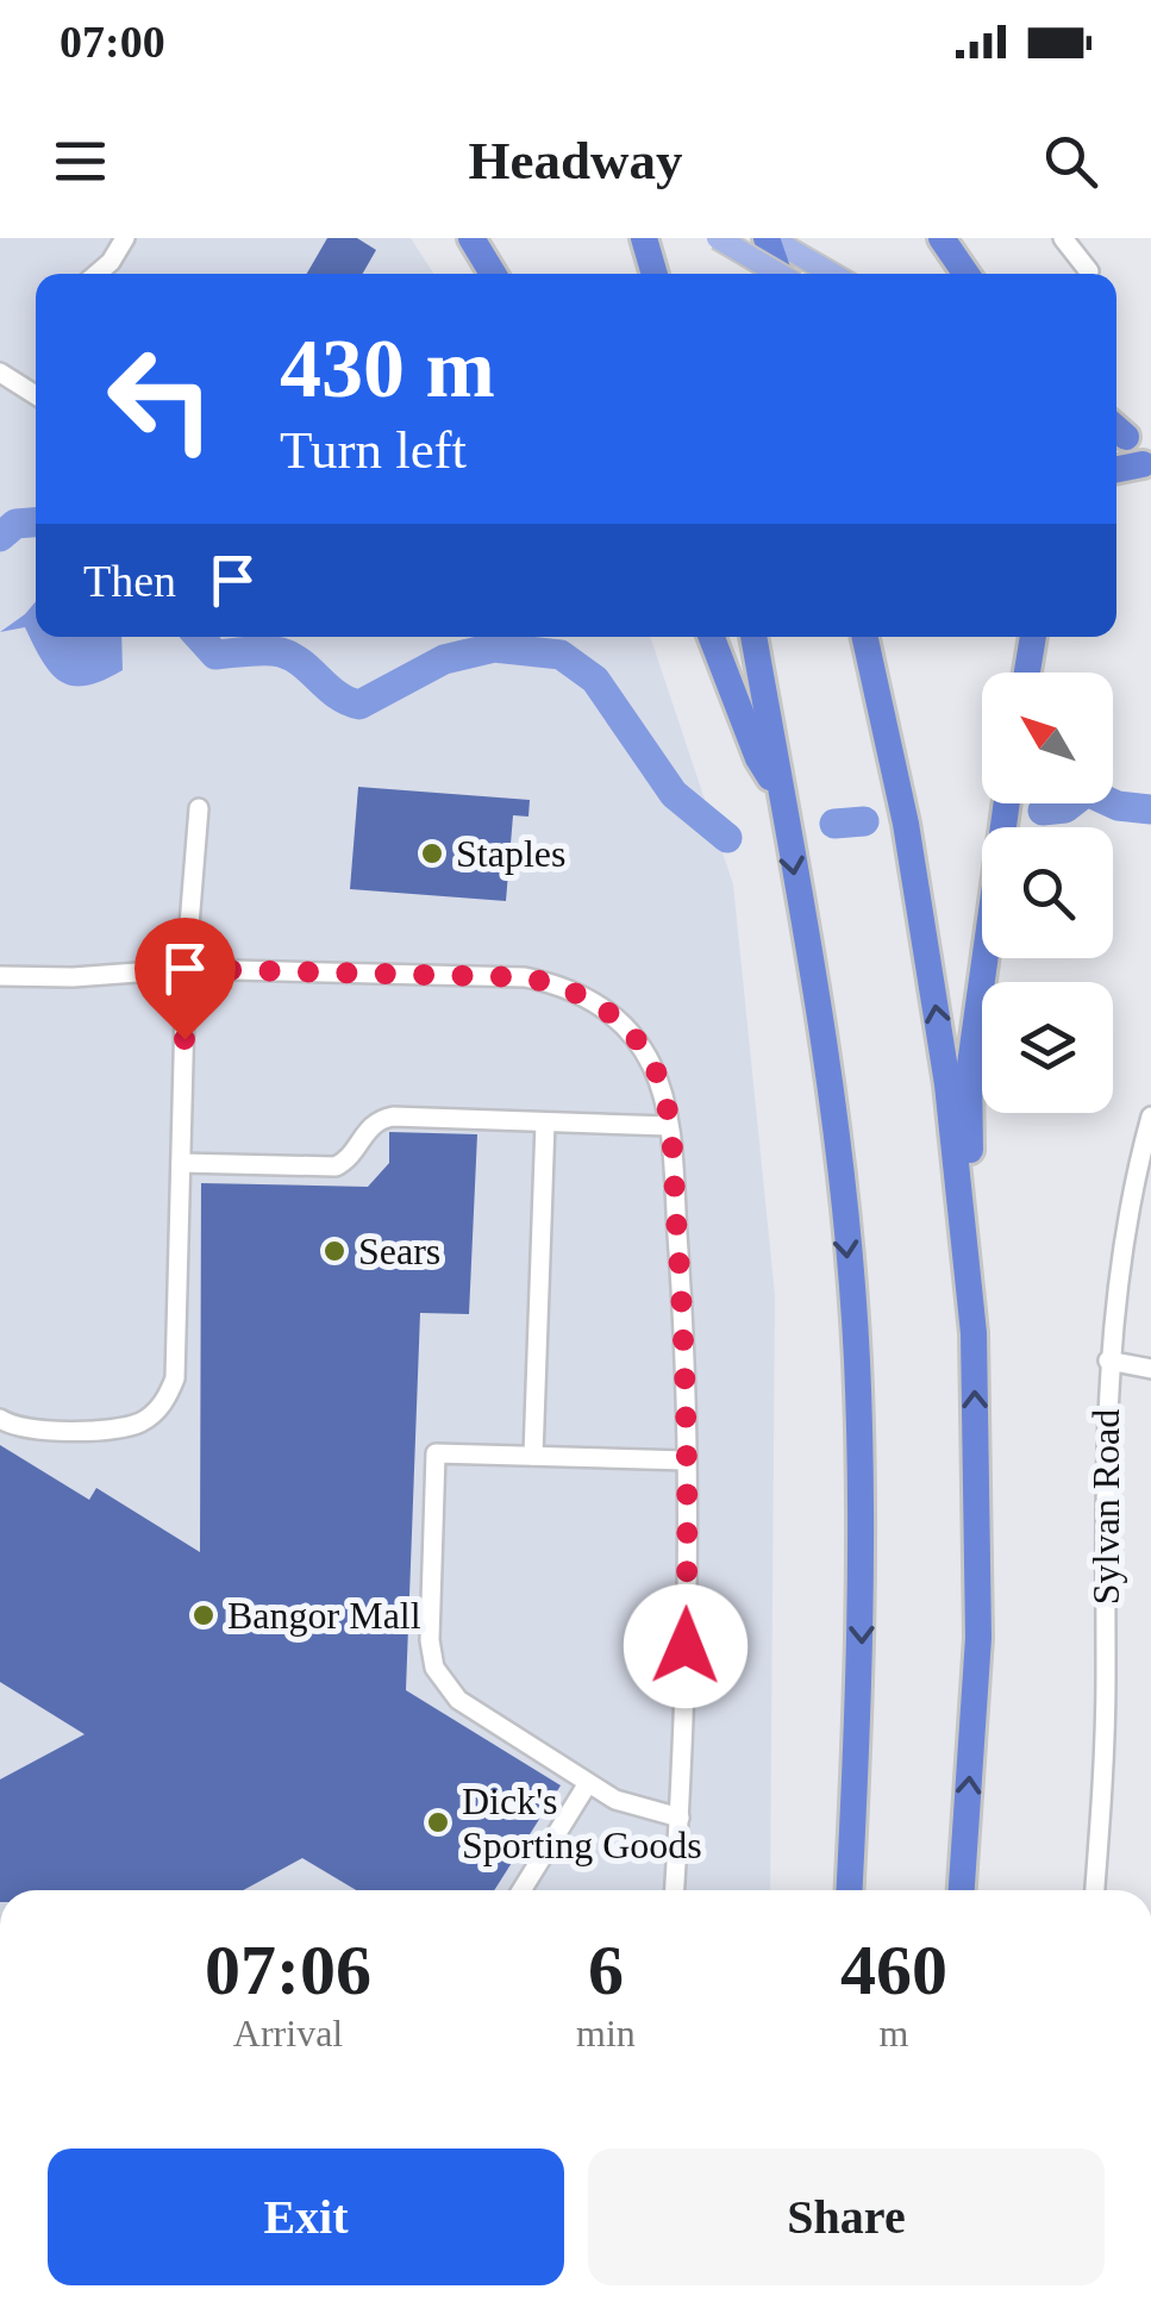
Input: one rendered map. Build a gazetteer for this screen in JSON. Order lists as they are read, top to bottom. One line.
{"streets":{"street":["Sylvan Road"]},"places":["Staples","Sears","Bangor Mall","Dick's Sporting Goods"],"north":"top left","page":{"status":"07:00","header":"Headway","turn":["430 m","Turn left"],"then":"Then","eta":["07:06","Arrival","6","min","460","m"],"buttons":["Exit","Share"]}}
